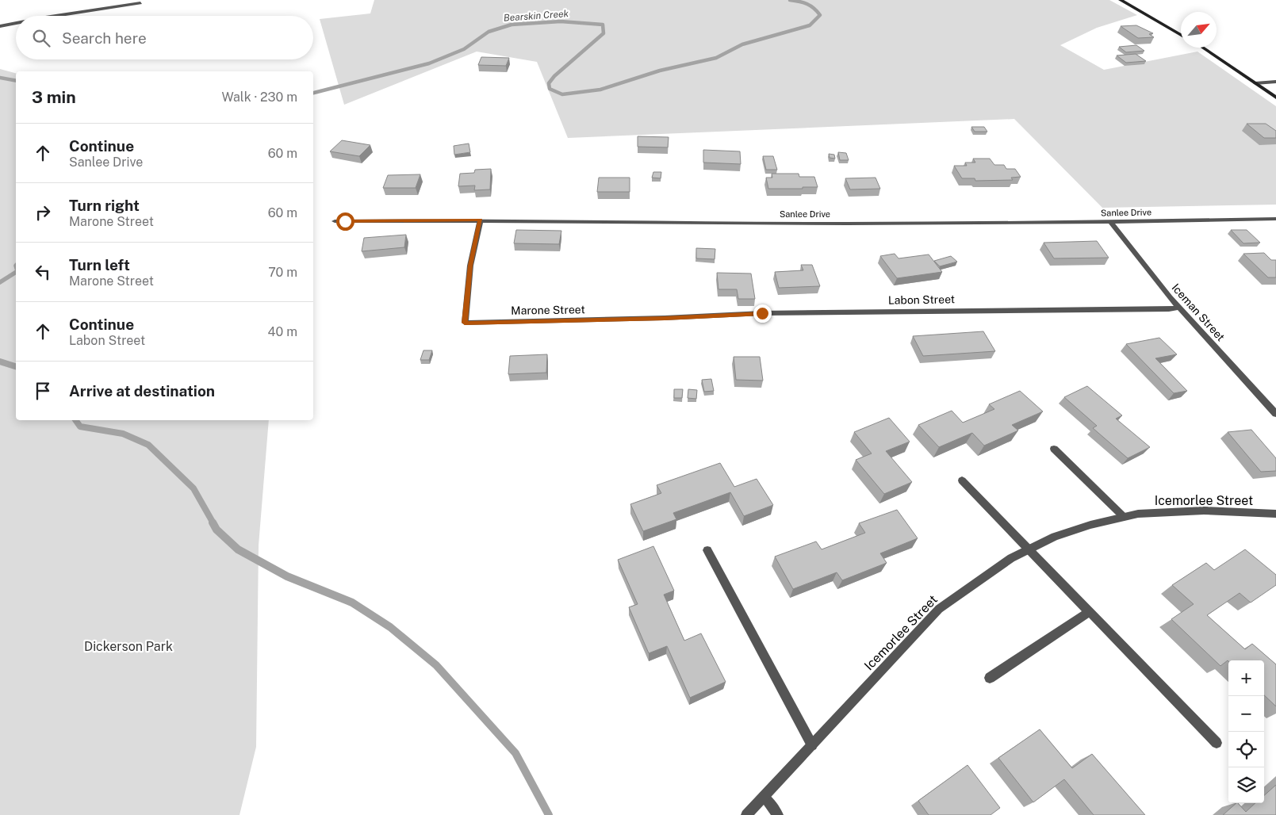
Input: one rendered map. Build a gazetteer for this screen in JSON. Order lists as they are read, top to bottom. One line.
{"streets":{"street":["Sanlee Drive","Labon Street","Marone Street","Iceman Street","Icemorlee Street"]},"crossings":[["Sanlee Drive","Marone Street"],["Sanlee Drive","Iceman Street"],["Labon Street","Marone Street"],["Labon Street","Iceman Street"]],"water":["Bearskin Creek"],"parks":["Dickerson Park"],"north":"top right","page":{"search":"Search here","heading":["3 min","Walk · 230 m"],"list":[["Continue","Sanlee Drive","60 m"],["Turn right","Marone Street","60 m"],["Turn left","Marone Street","70 m"],["Continue","Labon Street","40 m"],"Arrive at destination"],"map_buttons":["+","−"]}}
